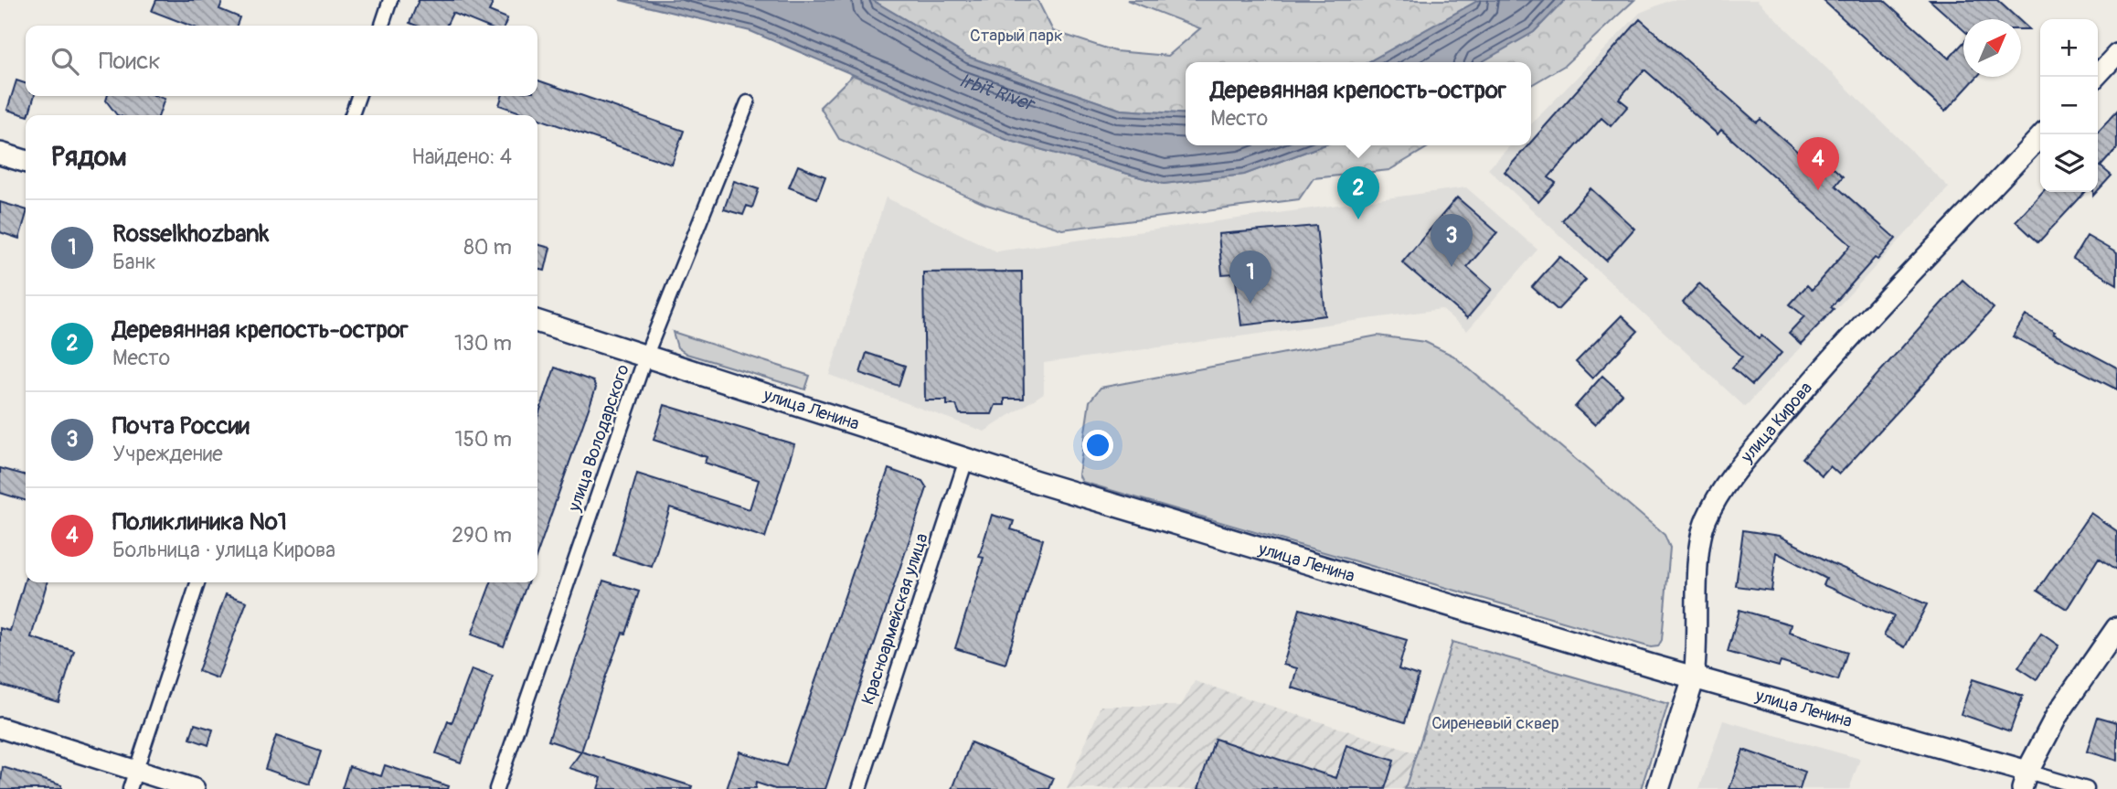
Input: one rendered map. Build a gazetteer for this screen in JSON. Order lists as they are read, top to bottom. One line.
{"streets":{"main road":["улица Ленина","улица Кирова"],"street":["улица Володарского","Красноармейская улица"]},"crossings":[["улица Ленина","улица Кирова"],["улица Ленина","улица Володарского"],["улица Ленина","Красноармейская улица"]],"water":["Irbit River"],"parks":["Старый парк","Сиреневый сквер"],"north":"top right","page":{"map_buttons":["+","−"],"search":"Поиск","popup":["Деревянная крепость-острог","Место"],"heading":["Рядом","Найдено: 4"],"pins":["4","2","3","1"],"list":[{"mark":"1","name":"Rosselkhozbank","note":"Банк","value":"80 m"},{"mark":"2","name":"Деревянная крепость-острог","note":"Место","value":"130 m"},{"mark":"3","name":"Почта России","note":"Учреждение","value":"150 m"},{"mark":"4","name":"Поликлиника №1","note":"Больница · улица Кирова","value":"290 m"}]}}
